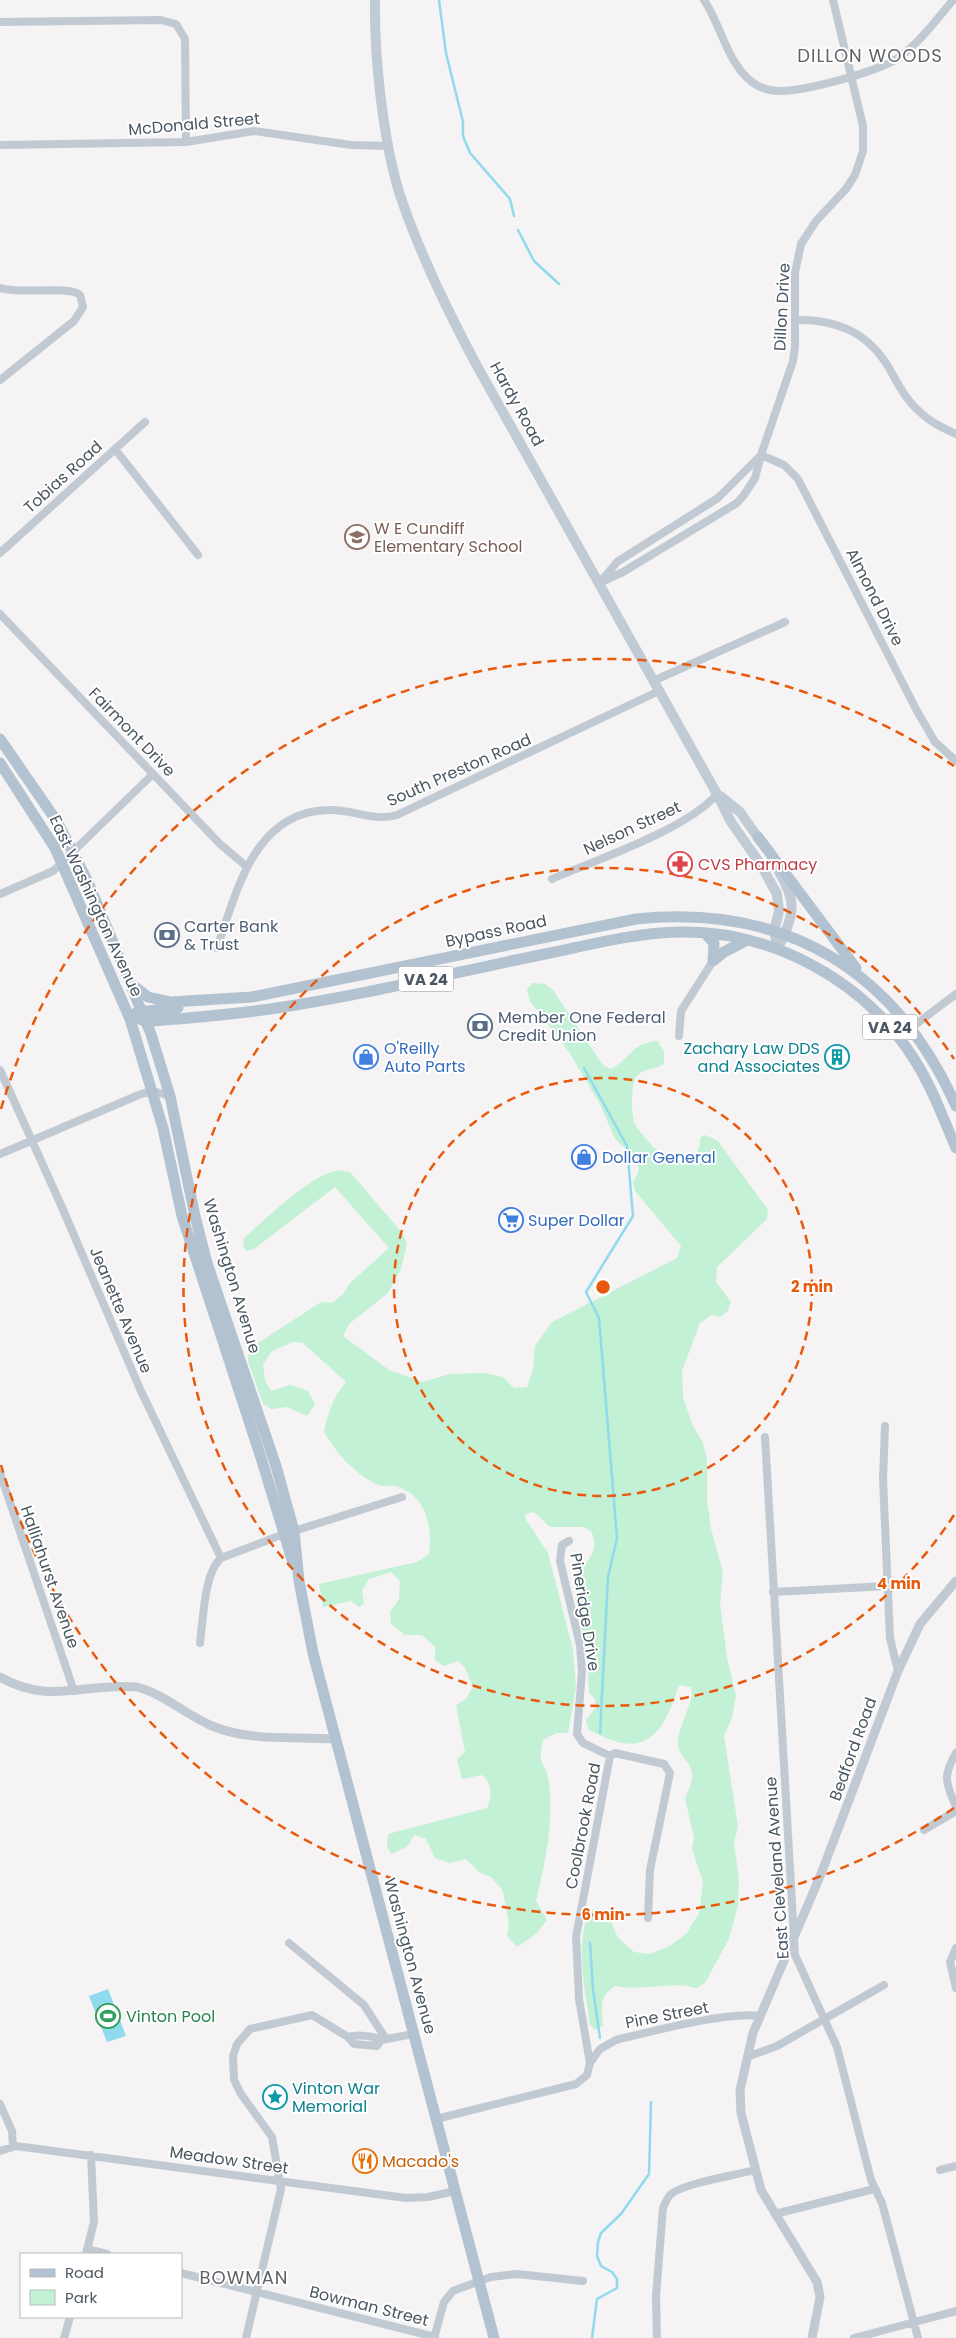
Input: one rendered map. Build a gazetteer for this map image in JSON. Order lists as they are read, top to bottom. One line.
{"streets":{"main road":["Hardy Road","East Washington Avenue","Bypass Road","VA 24","Washington Avenue"],"street":["McDonald Street","Dillon Drive","Tobias Road","Almond Drive","Fairmont Drive","South Preston Road","Nelson Street","Jeanette Avenue","Halliahurst Avenue","Pineridge Drive","Bedford Road","Coolbrook Road","East Cleveland Avenue","Pine Street","Meadow Street","Bowman Street"]},"crossings":[["McDonald Street","Hardy Road"],["Dillon Drive","Hardy Road"],["Dillon Drive","Almond Drive"],["Hardy Road","South Preston Road"],["Hardy Road","Nelson Street"],["Hardy Road","Bypass Road"],["Hardy Road","VA 24"],["Fairmont Drive","South Preston Road"],["East Washington Avenue","Bypass Road"],["East Washington Avenue","Washington Avenue"],["Bypass Road","VA 24"],["Bypass Road","Washington Avenue"],["Washington Avenue","Meadow Street"],["Pineridge Drive","Coolbrook Road"],["Bedford Road","East Cleveland Avenue"],["Bedford Road","Pine Street"],["Coolbrook Road","Pine Street"]],"districts":["DILLON WOODS","BOWMAN"],"places":{"school or university":["W E Cundiff Elementary School"],"pharmacy":["CVS Pharmacy"],"bank":["Carter Bank & Trust","Member One Federal Credit Union"],"shop":["O'Reilly Auto Parts","Dollar General"],"building":["Zachary Law DDS and Associates"],"supermarket":["Super Dollar"],"sports":["Vinton Pool"],"place":["Vinton War Memorial"],"restaurant":["Macado's"]},"legend":["Road","Park"],"rings":["2 min","4 min","6 min"]}
